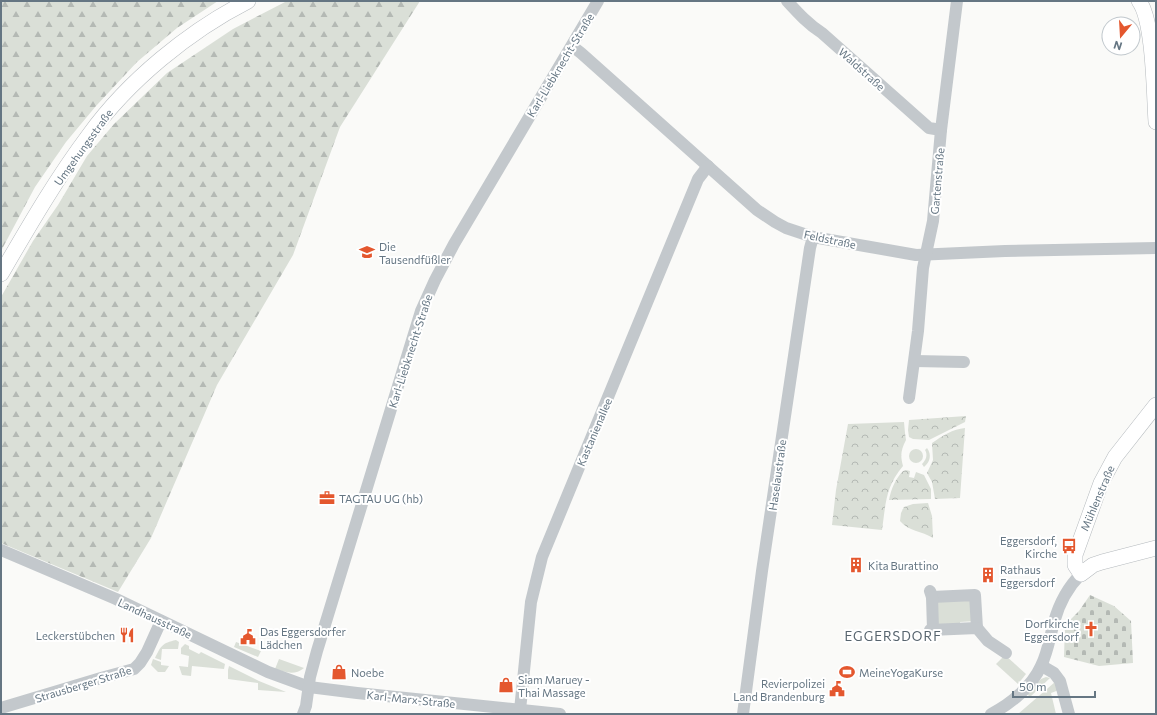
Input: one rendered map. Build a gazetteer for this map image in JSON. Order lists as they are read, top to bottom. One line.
{"streets":{"main road":["Umgehungsstraße","Mühlenstraße"],"street":["Karl-Liebknecht-Straße","Waldstraße","Gartenstraße","Feldstraße","Kastanienallee","Haselaustraße","Landhausstraße","Strausberger Straße","Karl-Marx-Straße"]},"crossings":[["Karl-Liebknecht-Straße","Feldstraße"],["Karl-Liebknecht-Straße","Landhausstraße"],["Karl-Liebknecht-Straße","Karl-Marx-Straße"],["Waldstraße","Gartenstraße"],["Gartenstraße","Feldstraße"],["Feldstraße","Kastanienallee"],["Feldstraße","Haselaustraße"],["Kastanienallee","Karl-Marx-Straße"],["Landhausstraße","Strausberger Straße"],["Landhausstraße","Karl-Marx-Straße"]],"districts":["EGGERSDORF"],"places":{"school or university":["Die Tausendfüßler"],"office":["TAGTAU UG (hb)"],"bus stop":["Eggersdorf, Kirche"],"building":["Kita Burattino","Rathaus Eggersdorf"],"church":["Dorfkirche Eggersdorf"],"restaurant":["Leckerstübchen"],"public building":["Das Eggersdorfer Lädchen","Revierpolizei Land Brandenburg"],"shop":["Noebe","Siam Maruey - Thai Massage"],"sports":["MeineYogaKurse"]},"scale_bar":"50 m","north":"bottom"}
